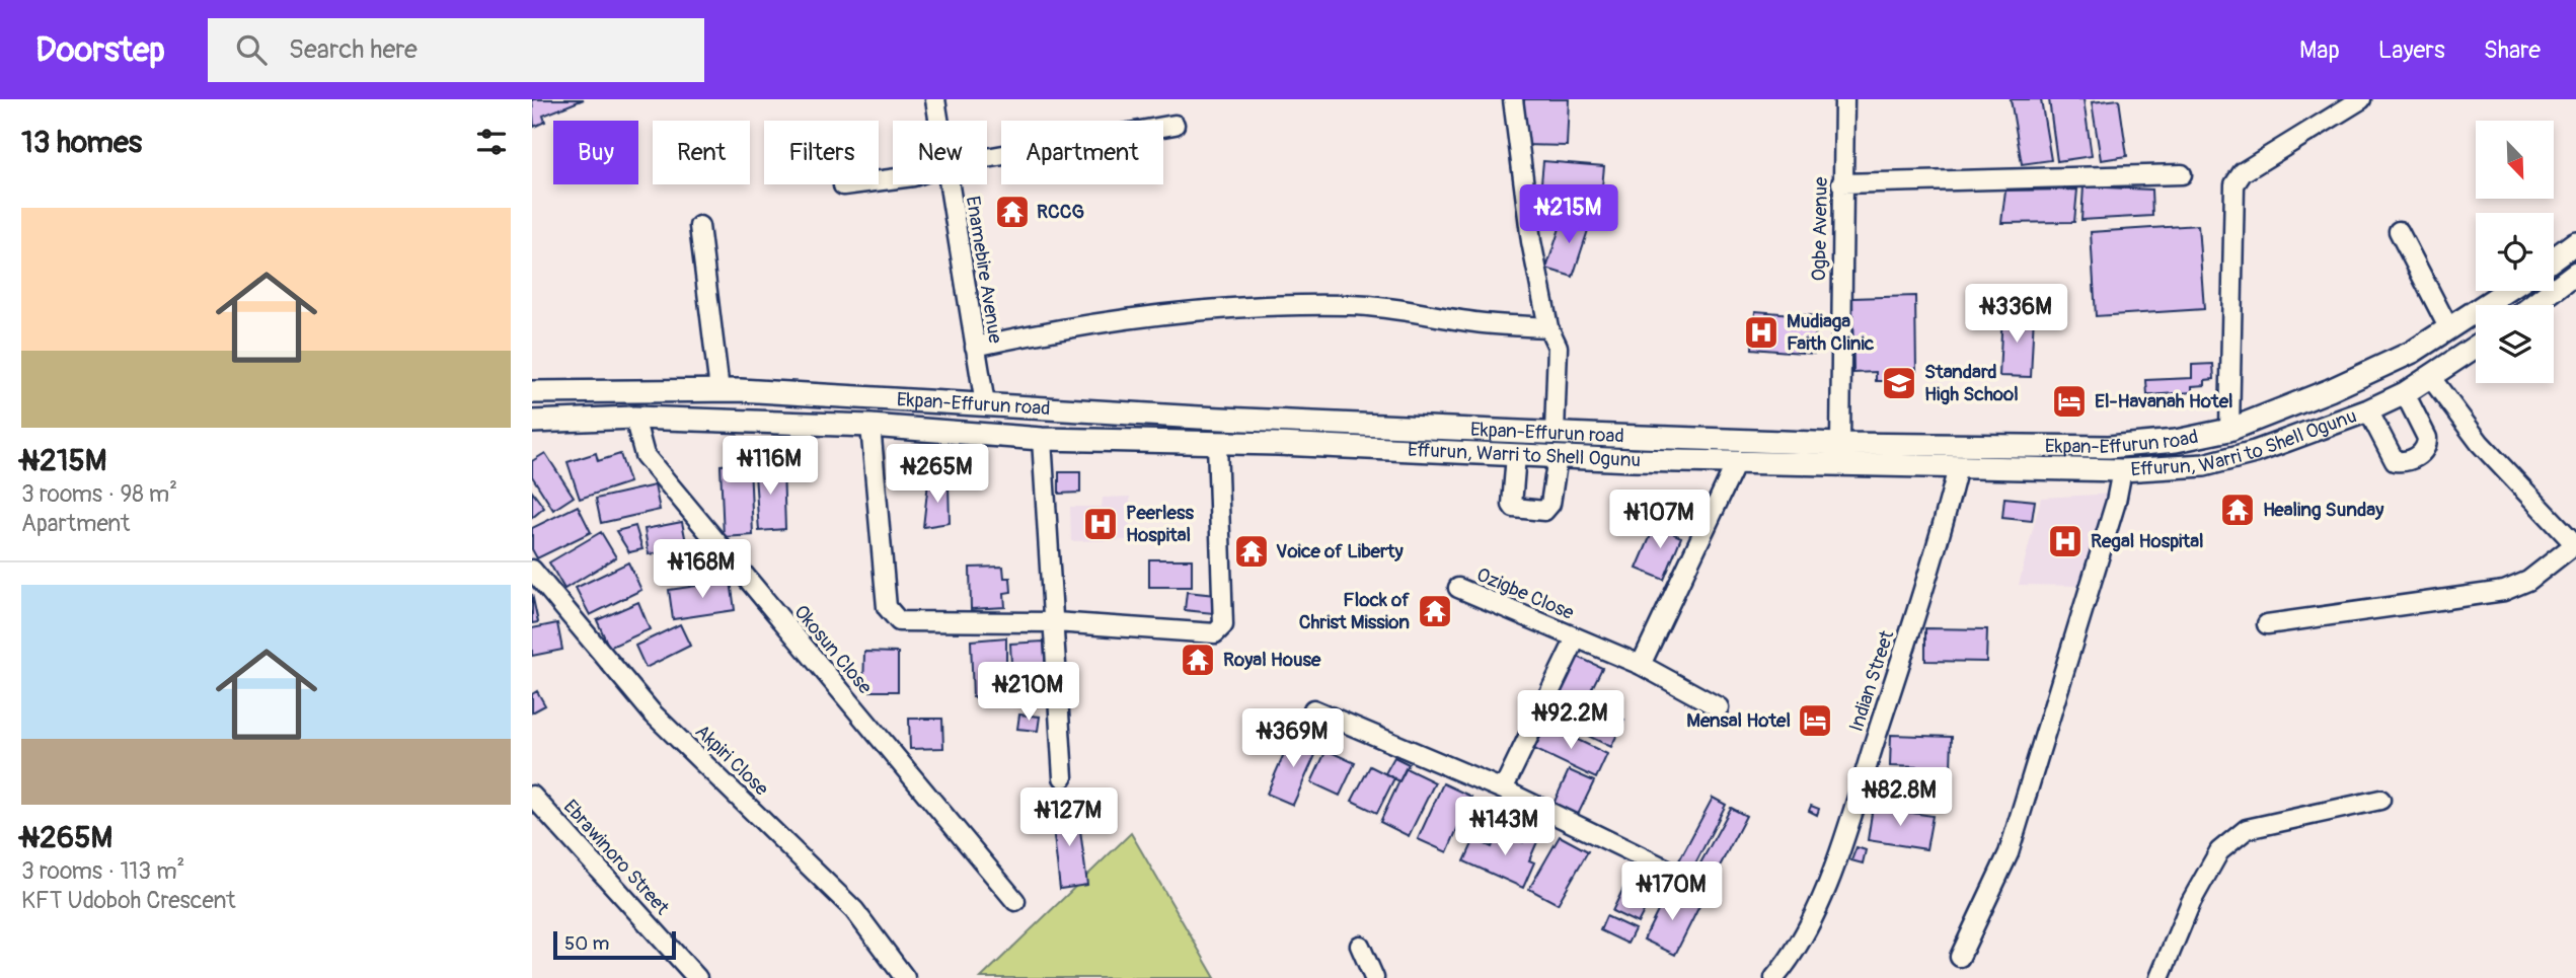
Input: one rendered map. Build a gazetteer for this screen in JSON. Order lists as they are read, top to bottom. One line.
{"streets":{"main road":["Ekpan-Effurun road","Effurun, Warri to Shell Ogunu"],"street":["Ogbe Avenue","Enamebire Avenue","Ozigbe Close","Okosun Close","Indian Street","Akpiri Close","Ebrawinoro Street"]},"crossings":[["Ogbe Avenue","Ekpan-Effurun road"],["Enamebire Avenue","Ekpan-Effurun road"],["Effurun, Warri to Shell Ogunu","Okosun Close"],["Effurun, Warri to Shell Ogunu","Indian Street"]],"places":{"temple":["RCCG","Healing Sunday","Voice of Liberty","Flock of Christ Mission","Royal House"],"hospital":["Mudiaga Faith Clinic","Peerless Hospital","Regal Hospital"],"school or university":["Standard High School"],"hotel":["El-Havanah Hotel","Mensal Hotel"]},"scale_bar":"50 m","north":"bottom right","page":{"header":"Doorstep","search":"Search here","nav":["Map","Layers","Share"],"heading":"13 homes","chip":["Buy","Rent","Filters","New","Apartment"],"list":[{"name":"₦215M","note":"3 rooms · 98 m² · Apartment"},{"name":"₦265M","note":"3 rooms · 113 m² · KFT Udoboh Crescent"}],"price":["₦215M","₦336M","₦116M","₦265M","₦107M","₦168M","₦210M","₦92.2M","₦369M","₦82.8M","₦127M","₦143M","₦170M"],"scale":"50 m"}}
